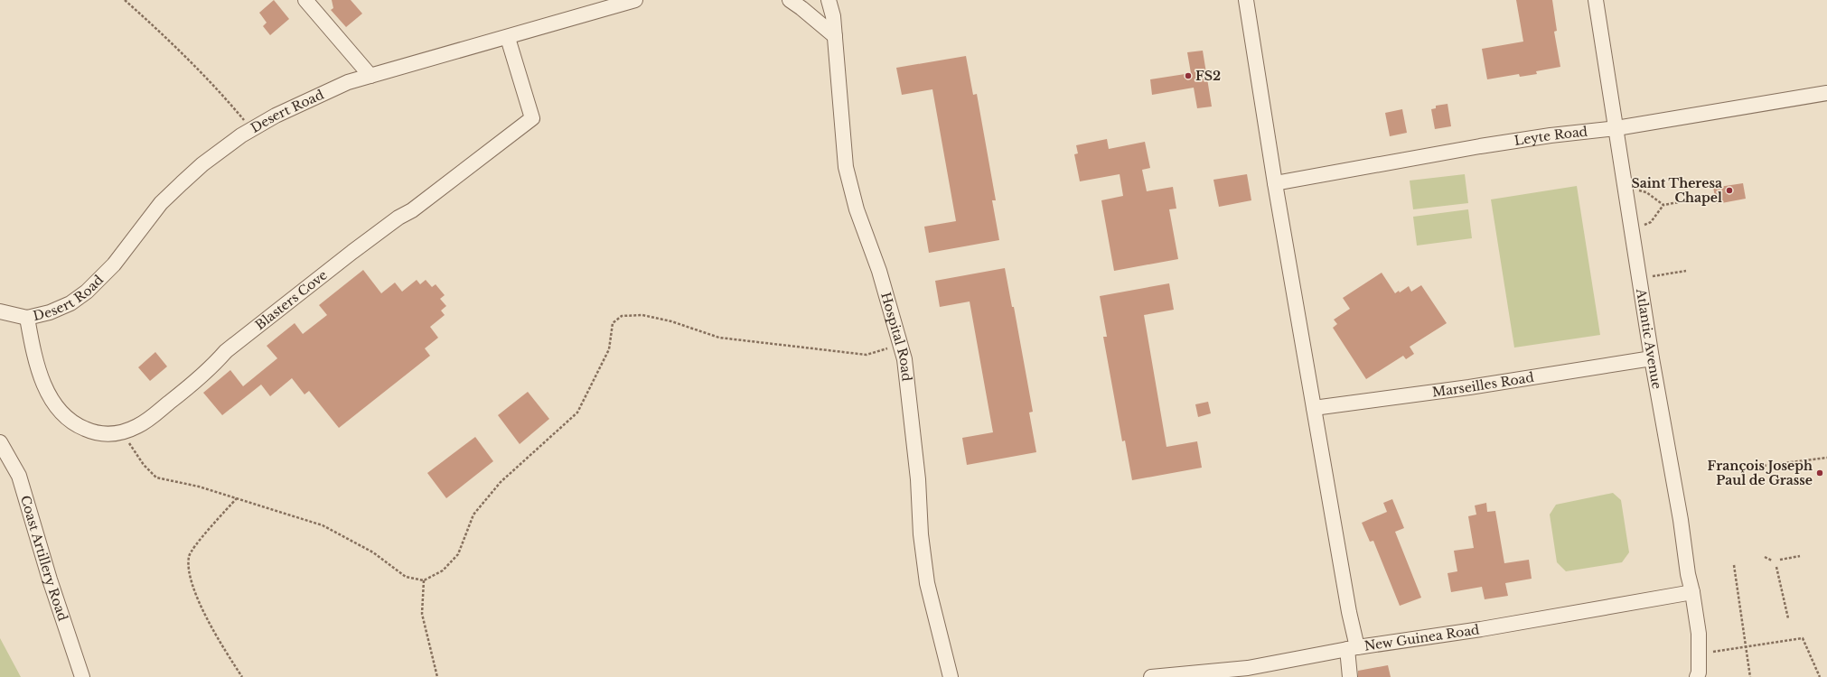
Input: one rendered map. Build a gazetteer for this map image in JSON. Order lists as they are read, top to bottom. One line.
{"streets":{"street":["Desert Road","Leyte Road","Blasters Cove","Hospital Road","Atlantic Avenue","Marseilles Road","Coast Artillery Road","New Guinea Road"]},"crossings":[["Desert Road","Blasters Cove"],["Leyte Road","Atlantic Avenue"],["Atlantic Avenue","Marseilles Road"],["Atlantic Avenue","New Guinea Road"]],"places":["FS2","Saint Theresa Chapel","François Joseph Paul de Grasse"]}
